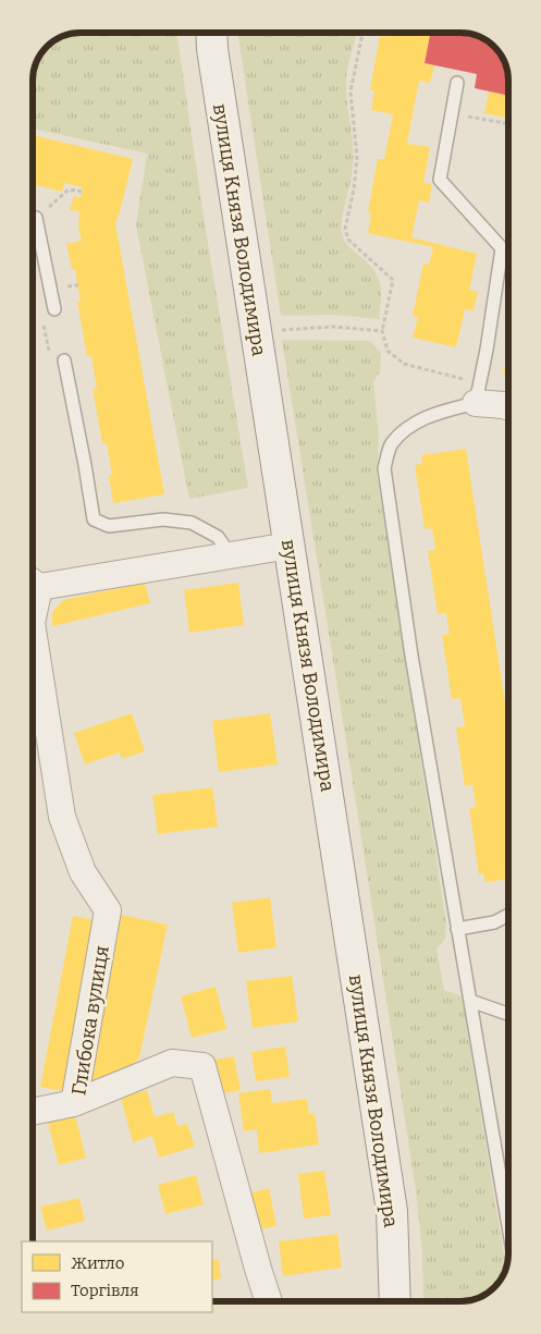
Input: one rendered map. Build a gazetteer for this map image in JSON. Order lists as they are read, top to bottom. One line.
{"streets":{"main road":["вулиця Князя Володимира"],"street":["Глибока вулиця"]},"legend":["Житло","Торгівля"]}
